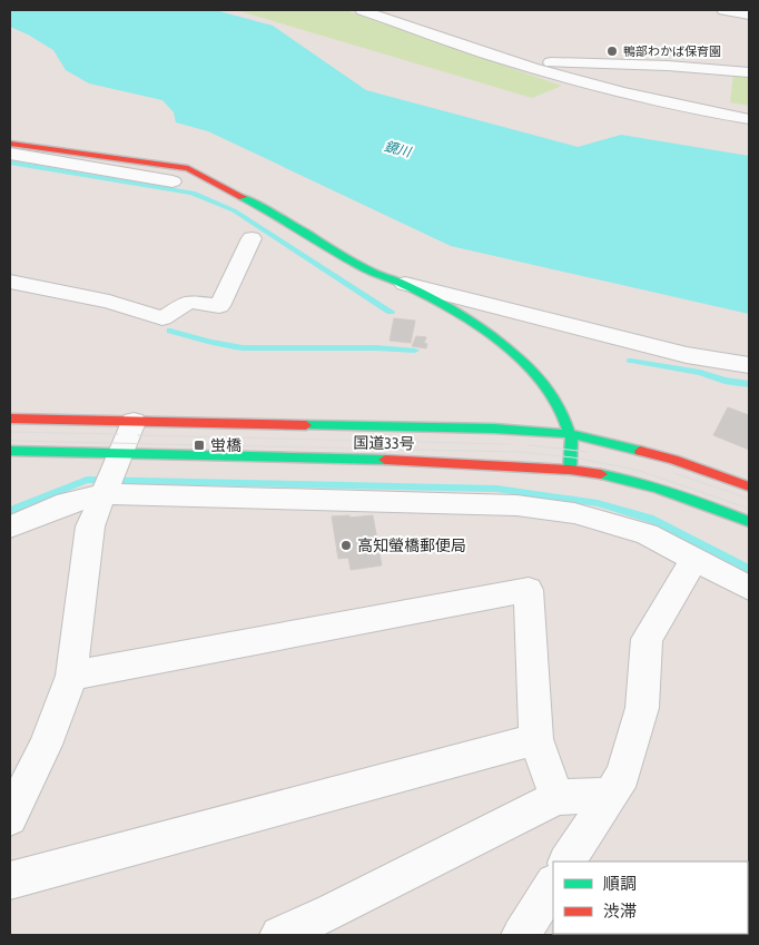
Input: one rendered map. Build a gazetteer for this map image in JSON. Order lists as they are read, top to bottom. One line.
{"streets":{"main road":["国道33号"]},"water":["鏡川"],"places":{"other":["鴨部わかば保育園","高知螢橋郵便局"],"transit":["蛍橋"]},"legend":["順調","渋滞"]}
